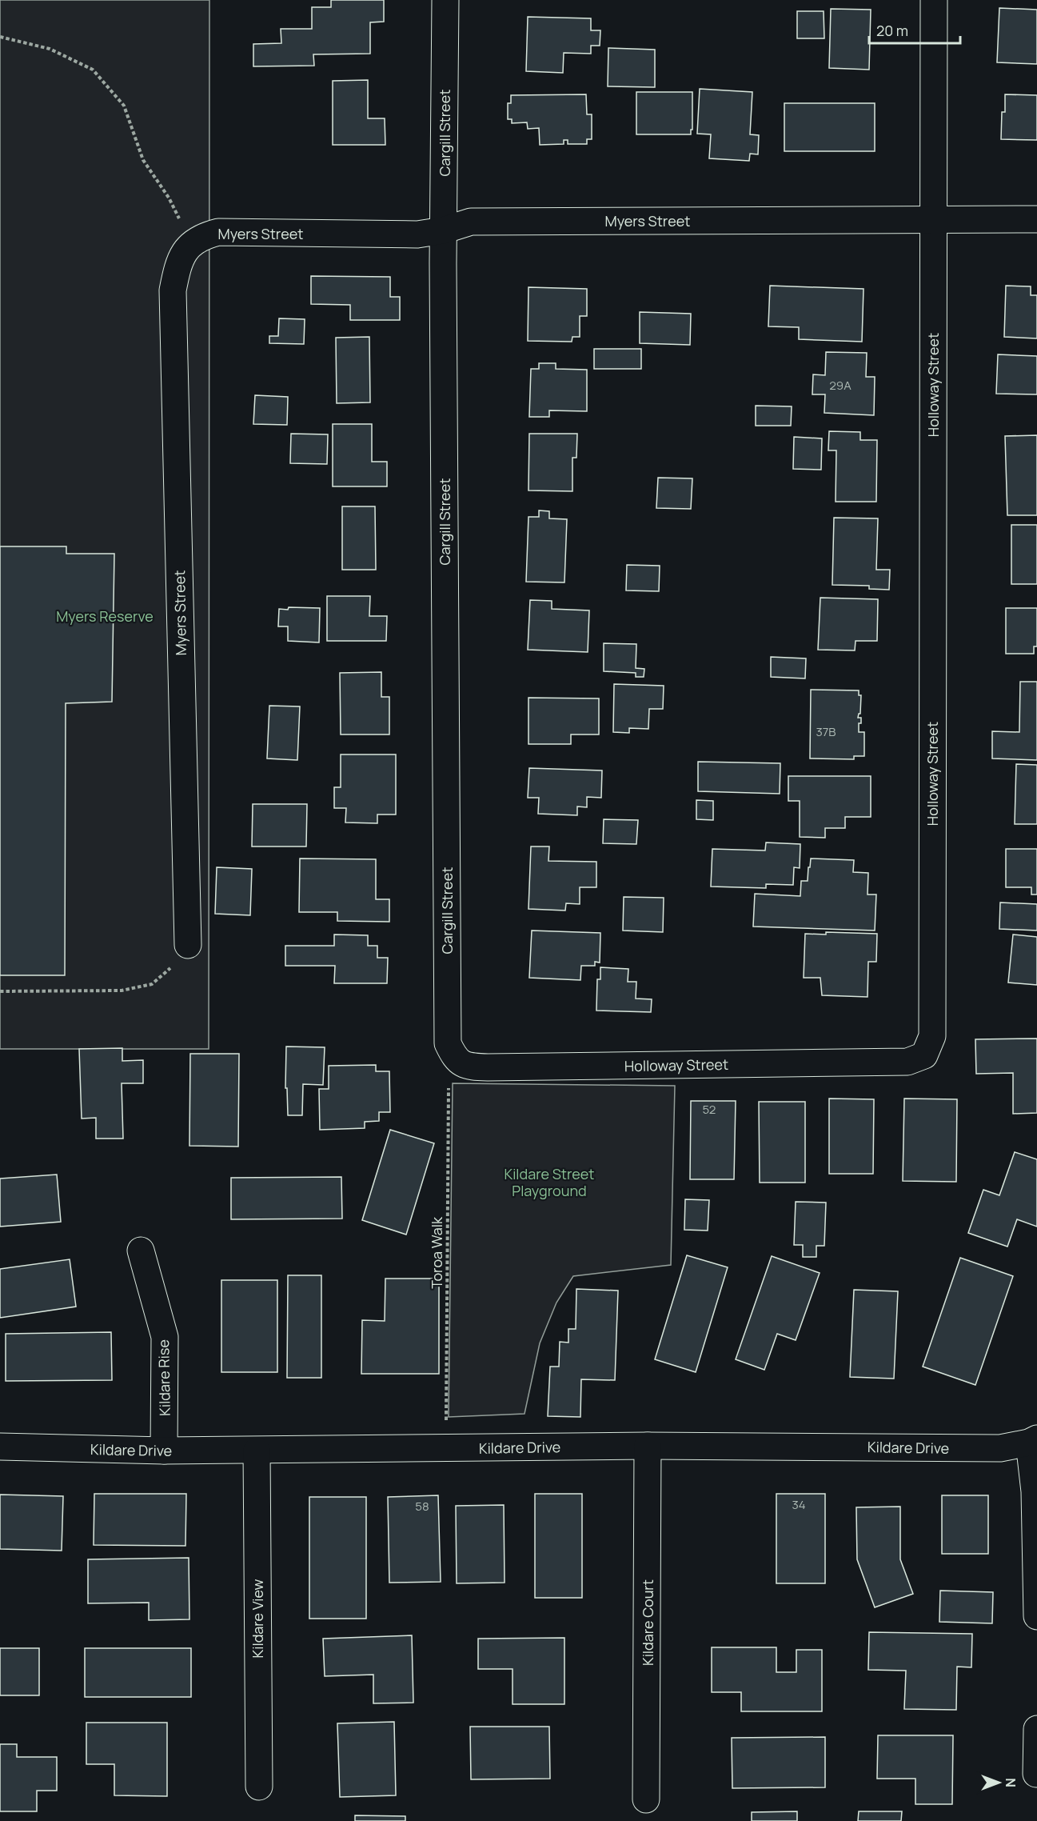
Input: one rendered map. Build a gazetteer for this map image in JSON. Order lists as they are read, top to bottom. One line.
{"streets":{"street":["Cargill Street","Myers Street","Holloway Street","Kildare Rise","Kildare Drive","Kildare View","Kildare Court"],"path":["Toroa Walk"]},"crossings":[["Cargill Street","Myers Street"],["Cargill Street","Holloway Street"],["Myers Street","Holloway Street"],["Kildare Rise","Kildare Drive"],["Kildare Drive","Kildare View"],["Kildare Drive","Kildare Court"]],"parks":["Myers Reserve","Kildare Street Playground"],"house_numbers":["29A","37B","52","34","58"],"scale_bar":"20 m","north":"right"}
